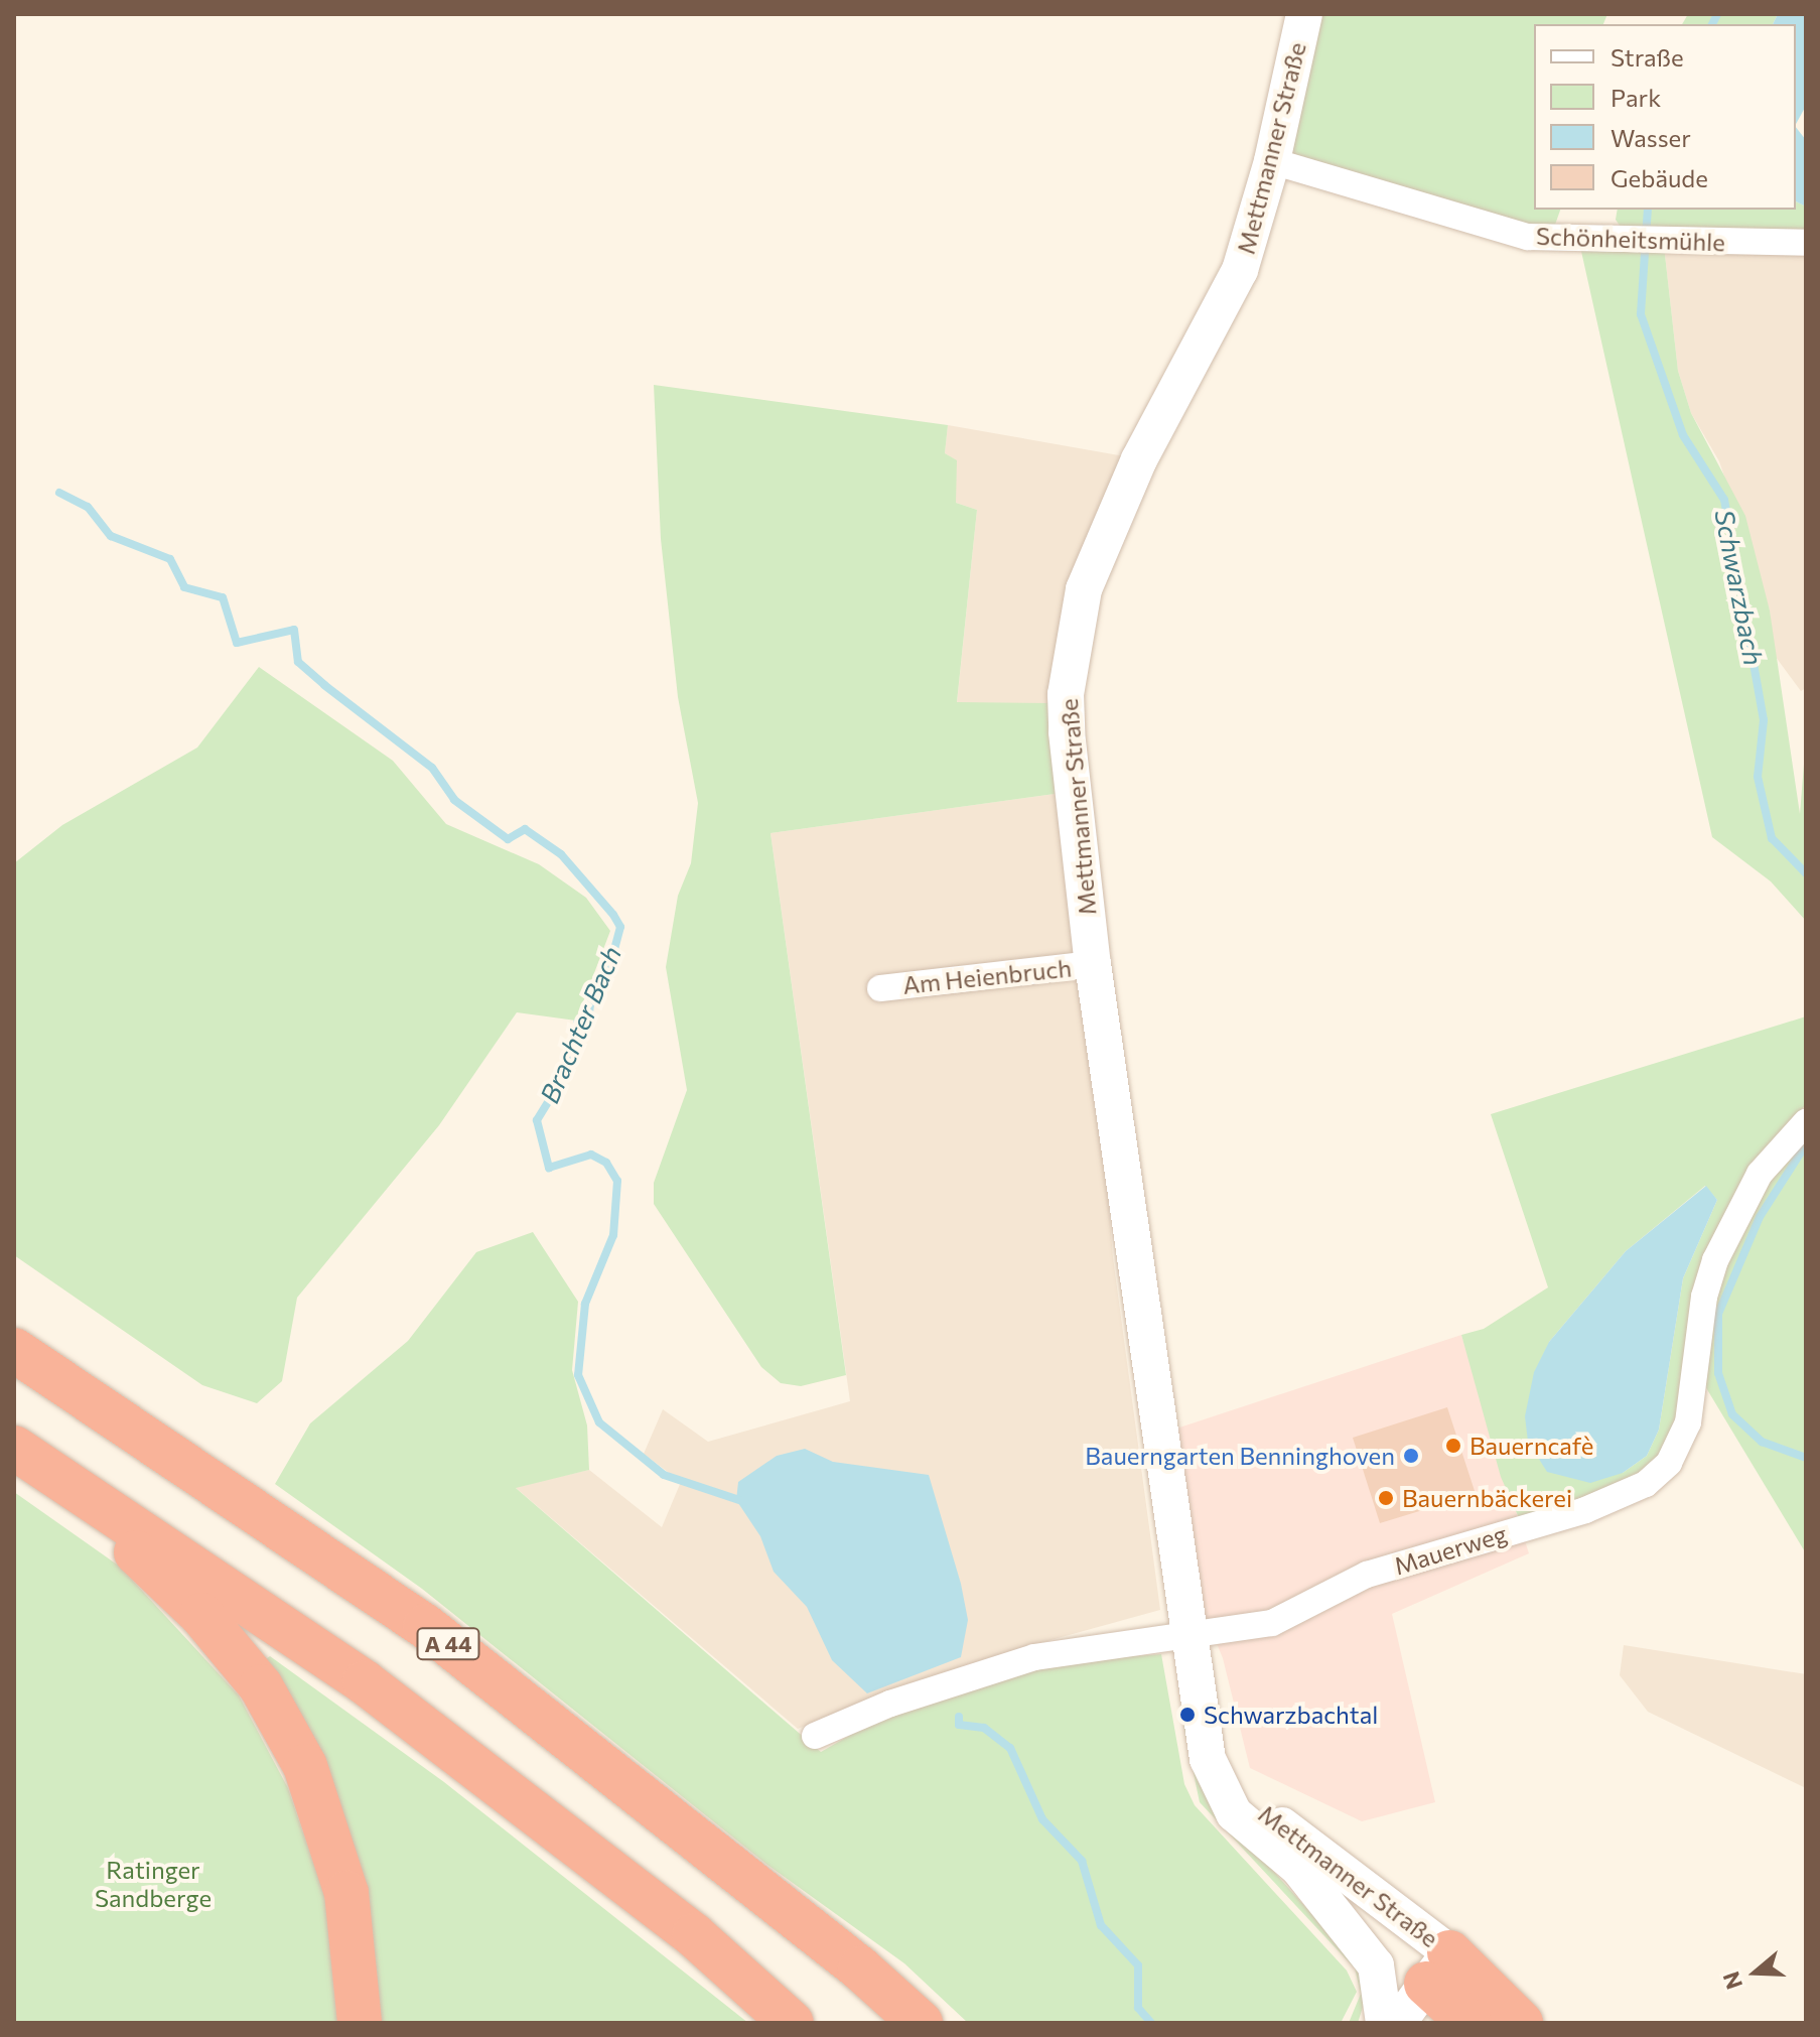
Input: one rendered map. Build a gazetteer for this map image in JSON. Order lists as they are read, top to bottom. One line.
{"streets":{"highway":["A 44"],"main road":["Mettmanner Straße"],"street":["Schönheitsmühle","Am Heienbruch","Mauerweg"]},"crossings":[["Mettmanner Straße","Schönheitsmühle"],["Mettmanner Straße","Am Heienbruch"],["Mettmanner Straße","Mauerweg"]],"water":["Schwarzbach","Brachter Bach"],"parks":["Ratinger Sandberge"],"places":["Bauerncafè","Bauerngarten Benninghoven","Bauernbäckerei","Schwarzbachtal"],"legend":["Straße","Park","Wasser","Gebäude"],"north":"left"}
